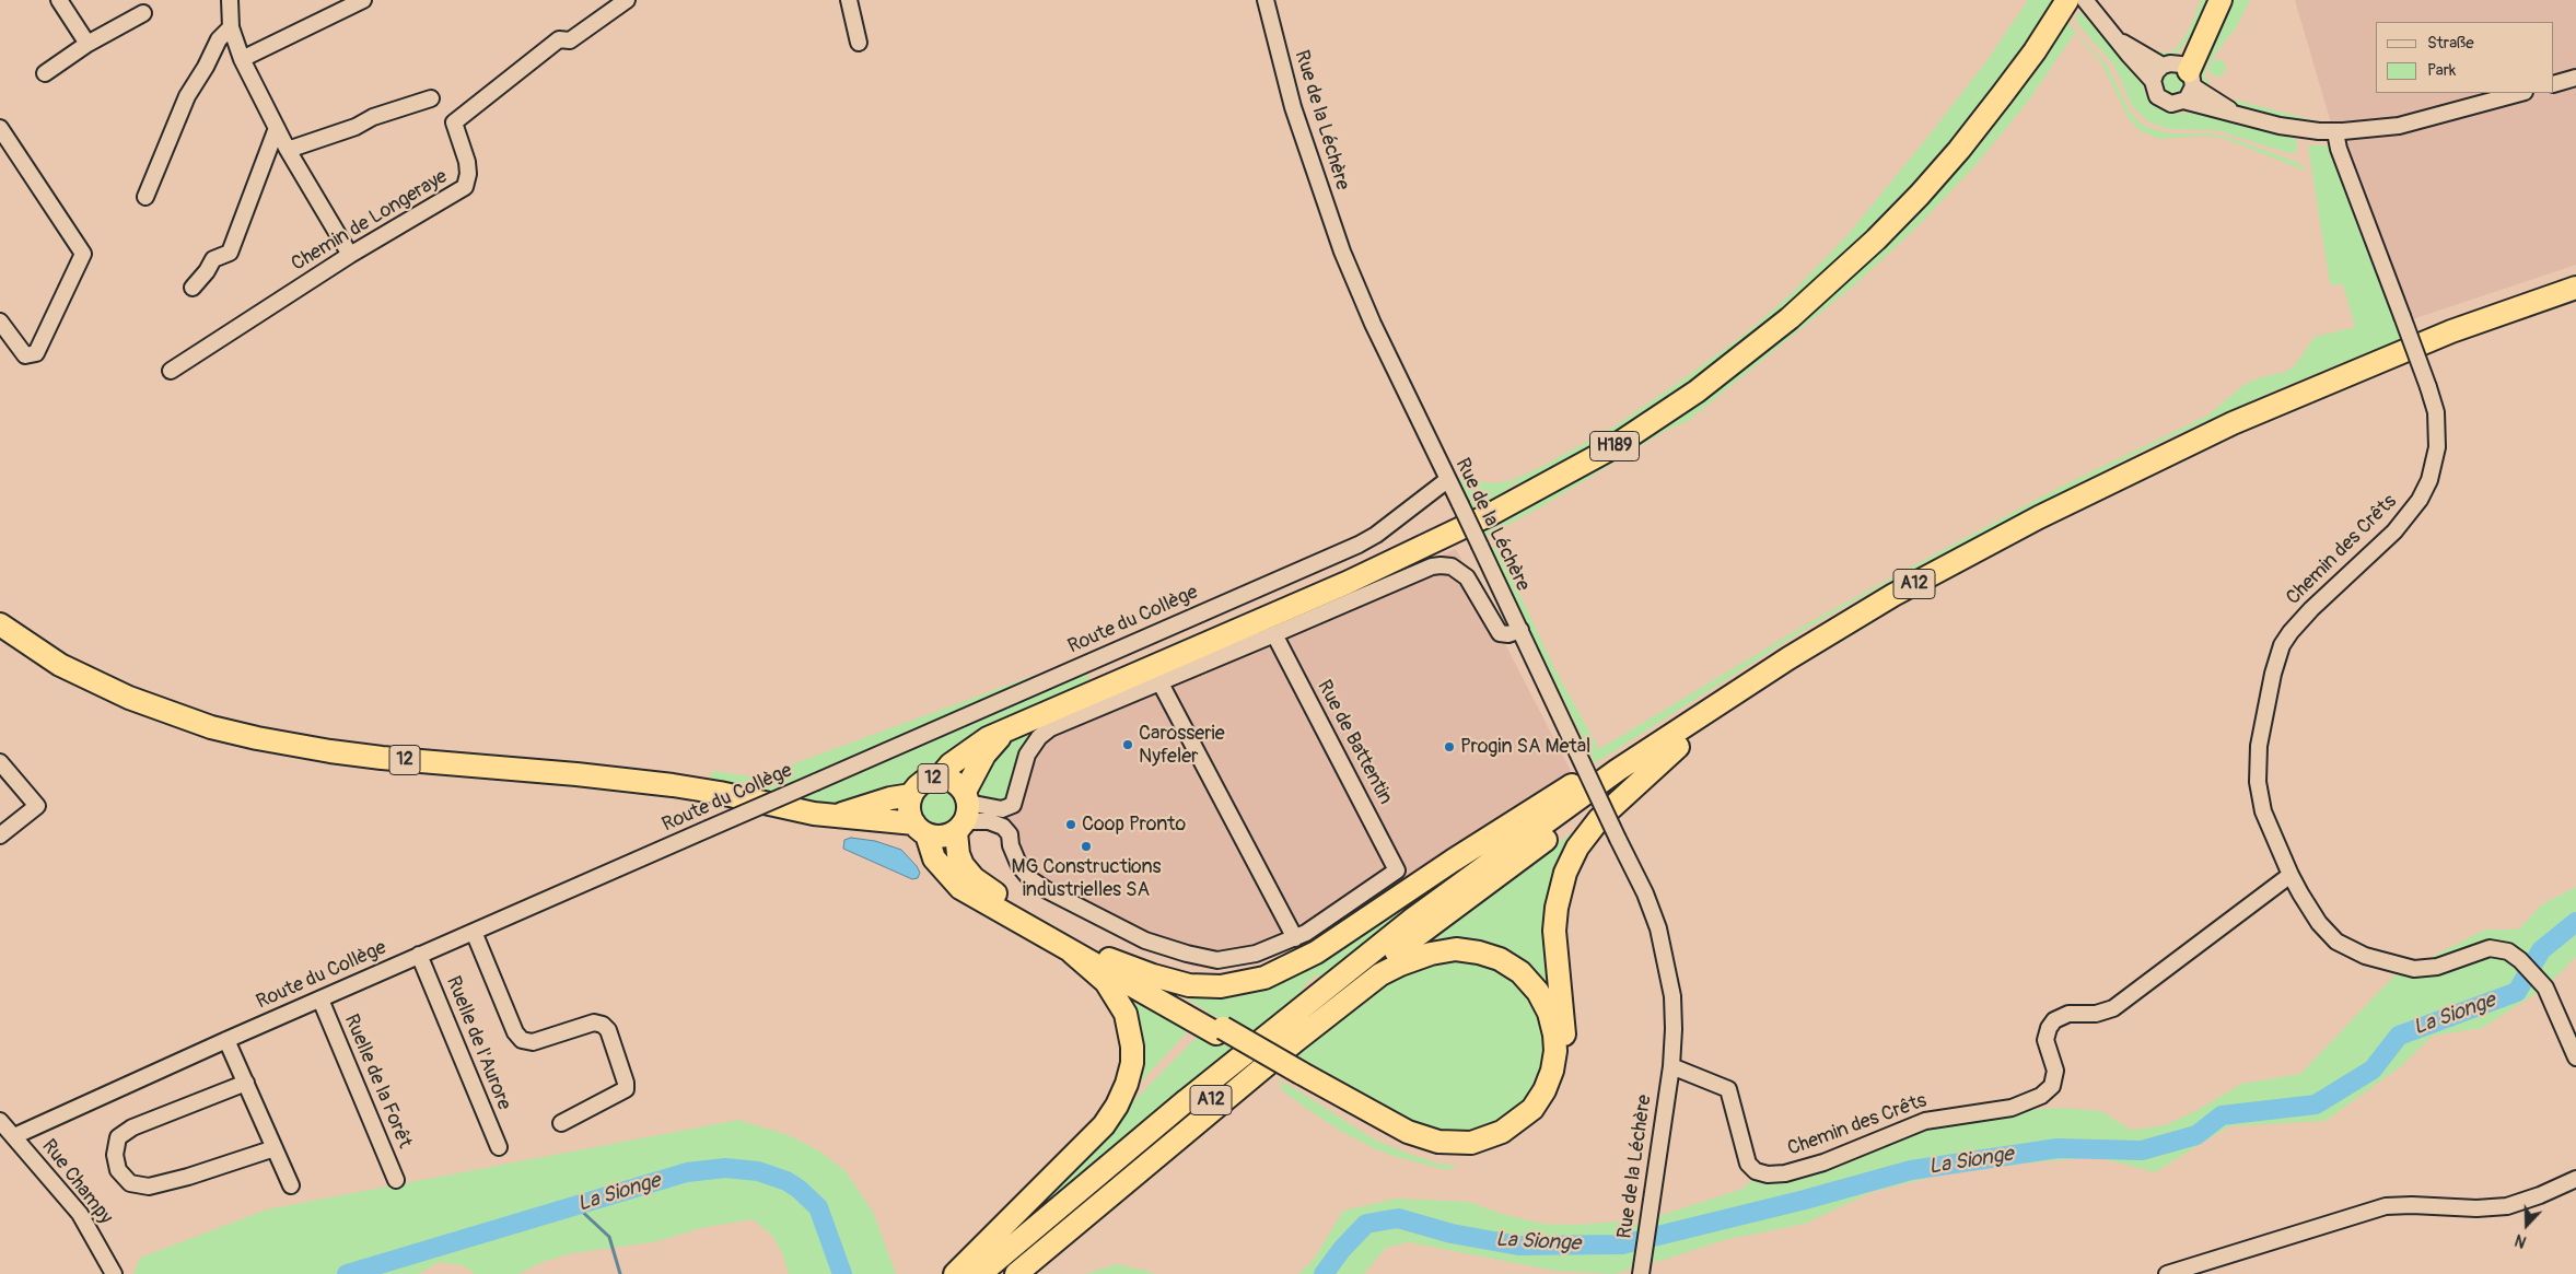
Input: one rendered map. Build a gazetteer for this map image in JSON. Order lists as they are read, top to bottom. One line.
{"streets":{"highway":["H189","A12","12"],"street":["Rue de la Léchère","Chemin de Longeraye","Chemin des Crêts","Route du Collège","Rue de Battentin","Ruelle de l'Aurore","Ruelle de la Forêt","Rue Champy"]},"crossings":[["Rue de la Léchère","Chemin des Crêts"],["Rue de la Léchère","Route du Collège"],["H189","12"],["Route du Collège","Ruelle de l'Aurore"],["Route du Collège","Ruelle de la Forêt"],["Route du Collège","Rue Champy"]],"water":["La Sionge"],"places":["Carosserie Nyfeler","Progin SA Metal","Coop Pronto","MG Constructions industrielles SA"],"legend":["Straße","Park"],"north":"bottom"}
